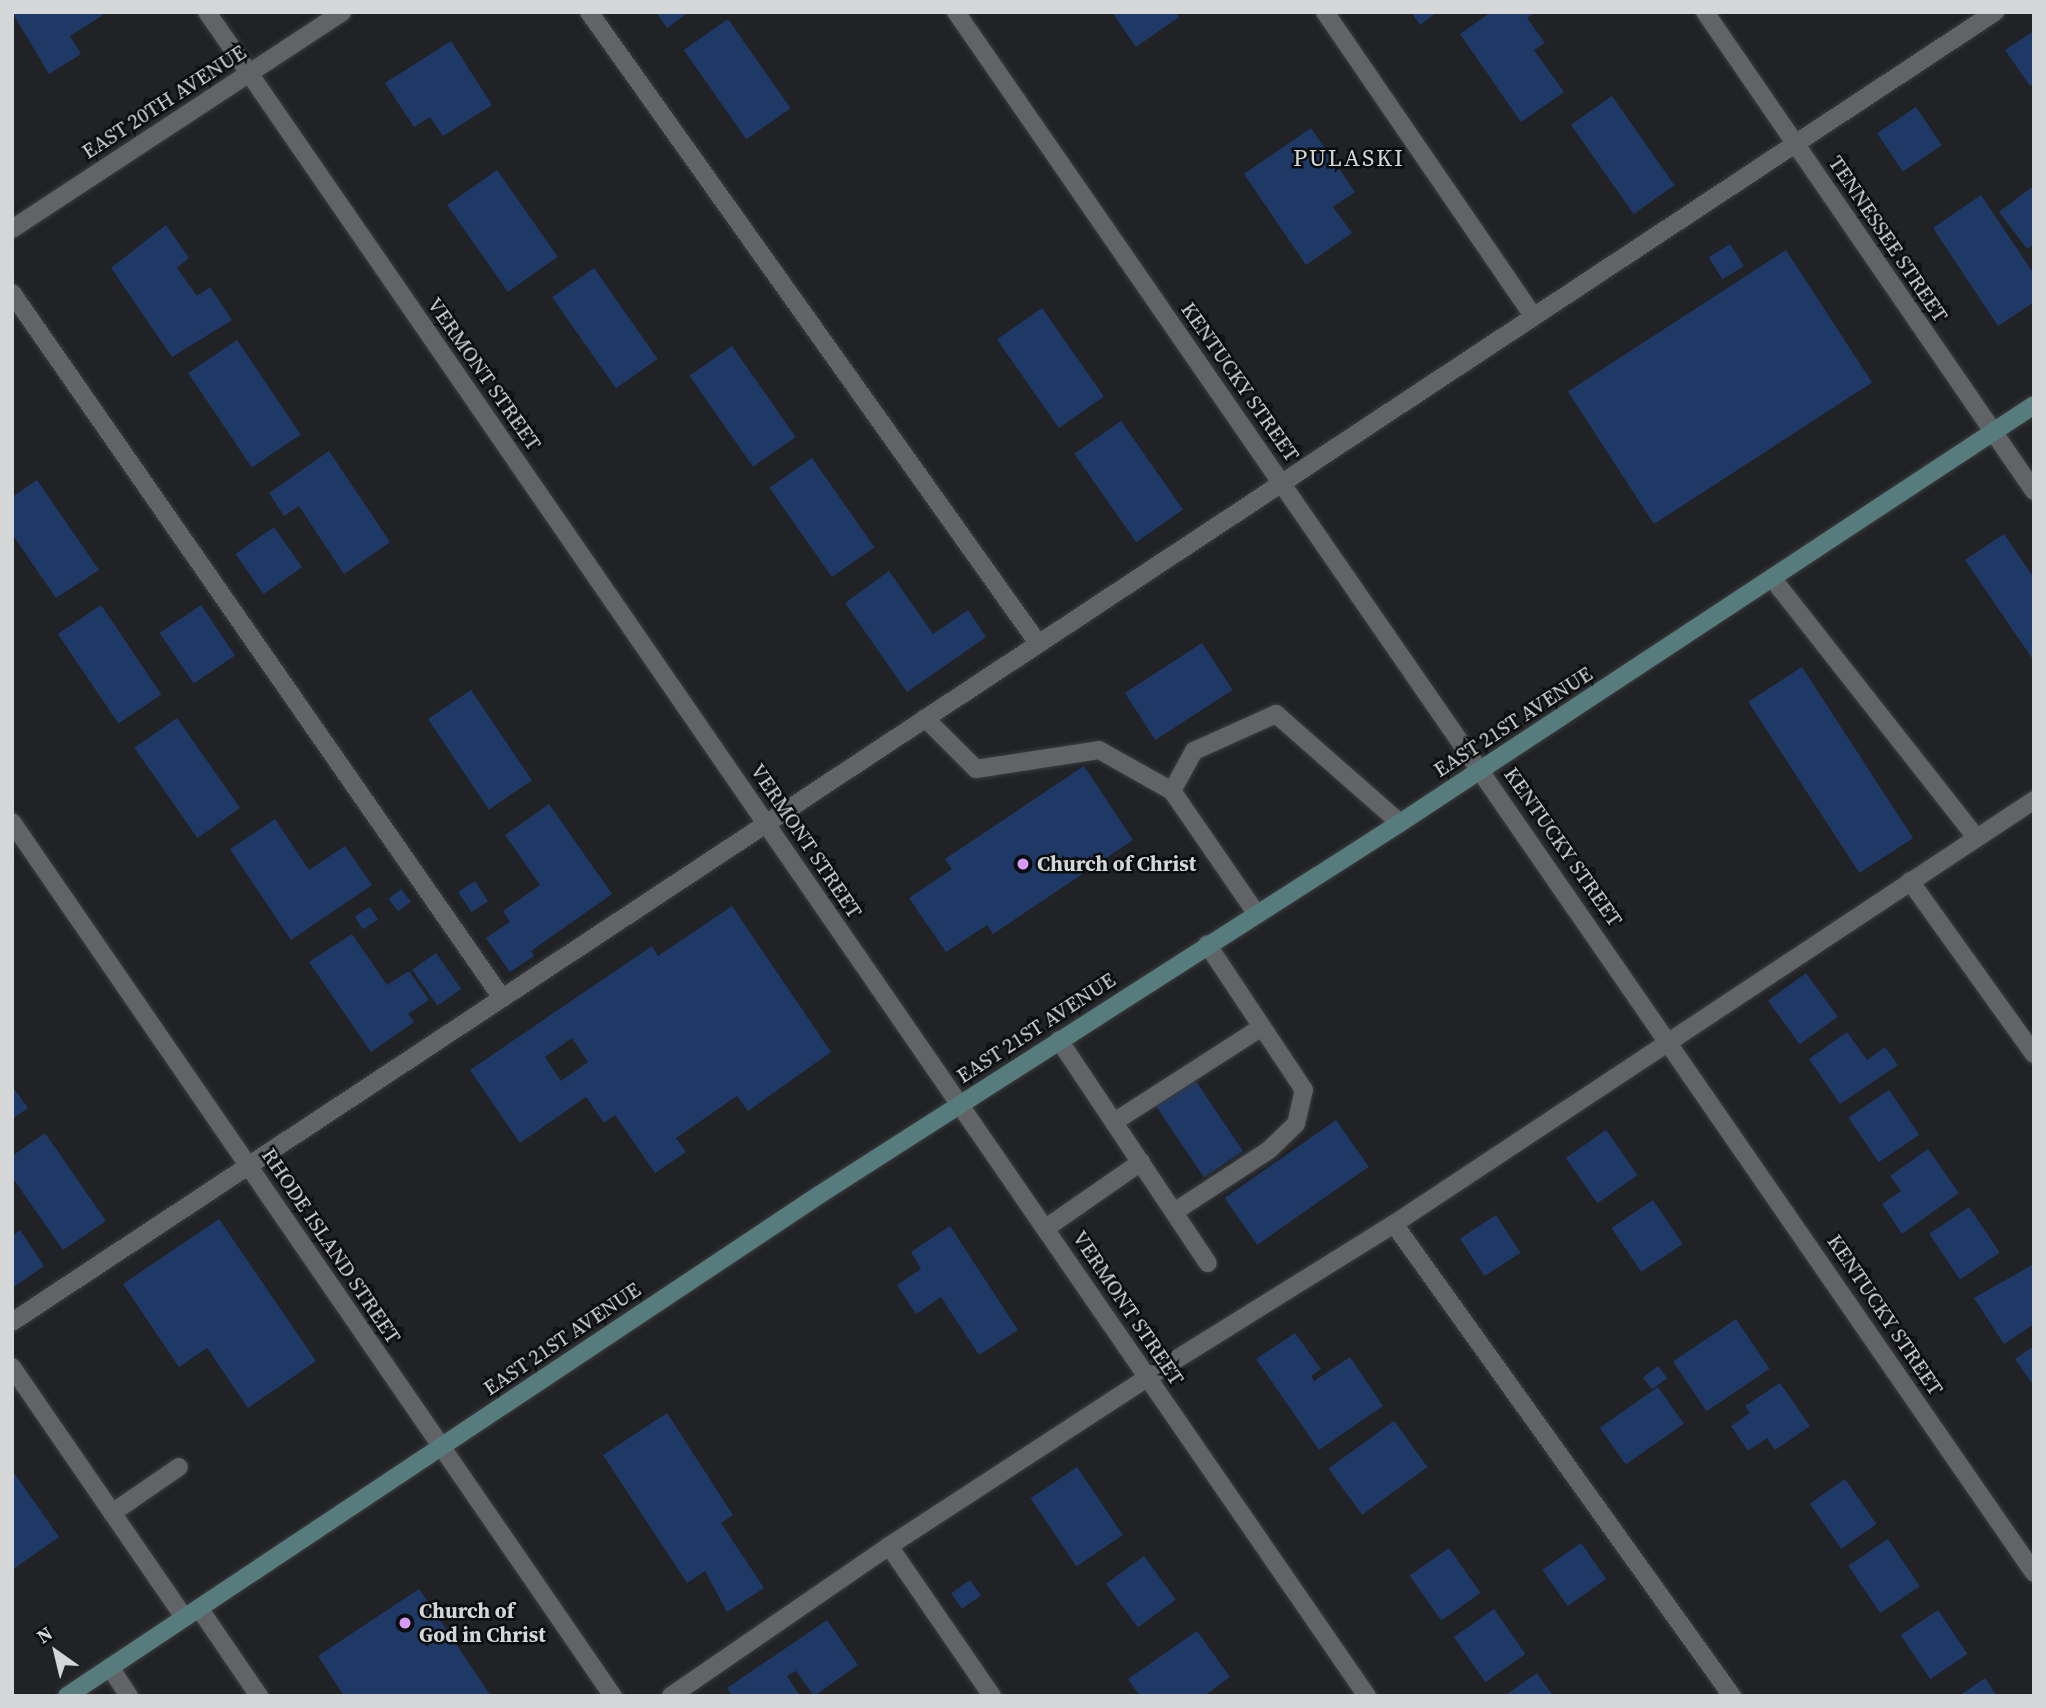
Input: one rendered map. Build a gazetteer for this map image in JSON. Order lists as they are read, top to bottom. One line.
{"streets":{"street":["EAST 20TH AVENUE","TENNESSEE STREET","VERMONT STREET","KENTUCKY STREET","EAST 21ST AVENUE","RHODE ISLAND STREET"]},"crossings":[["EAST 20TH AVENUE","VERMONT STREET"],["TENNESSEE STREET","EAST 21ST AVENUE"],["VERMONT STREET","EAST 21ST AVENUE"],["KENTUCKY STREET","EAST 21ST AVENUE"],["EAST 21ST AVENUE","RHODE ISLAND STREET"]],"districts":["PULASKI"],"places":["Church of Christ","Church of God in Christ"],"north":"top left"}
